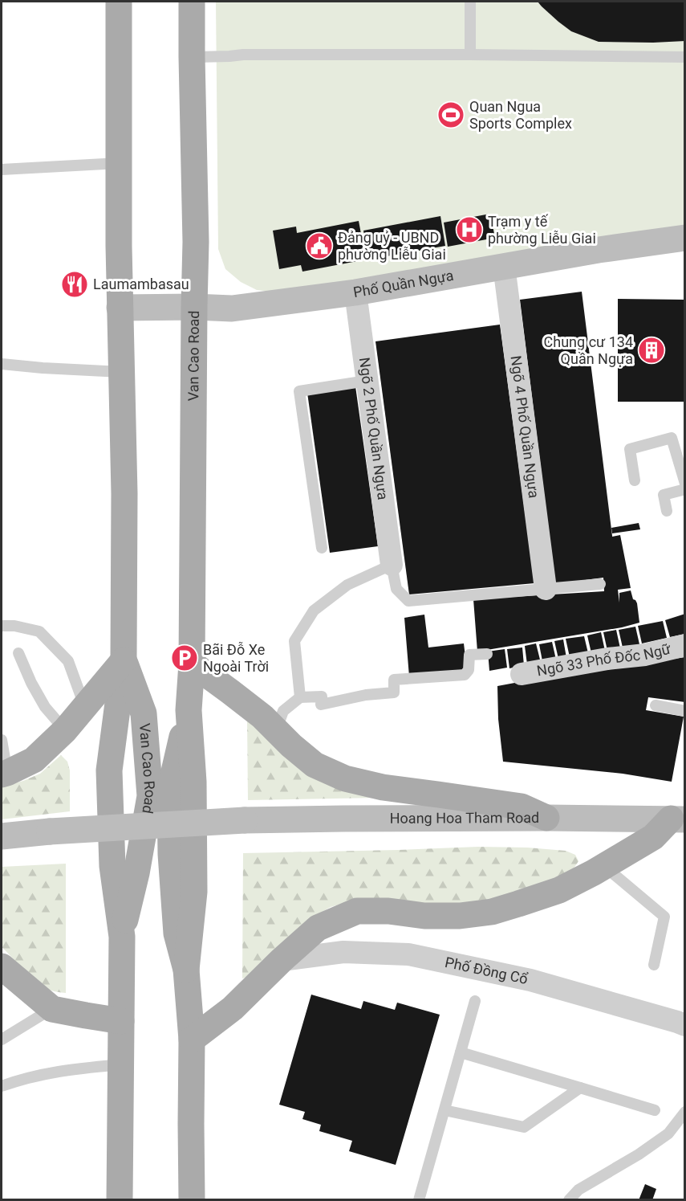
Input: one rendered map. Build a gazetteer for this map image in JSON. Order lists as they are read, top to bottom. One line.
{"streets":{"main road":["Phố Quần Ngựa","Van Cao Road","Hoang Hoa Tham Road"],"street":["Ngõ 4 Phố Quần Ngựa","Ngõ 2 Phố Quần Ngựa","Ngõ 33 Phố Đốc Ngữ","Phố Đồng Cổ"]},"crossings":[["Phố Quần Ngựa","Van Cao Road"],["Phố Quần Ngựa","Ngõ 4 Phố Quần Ngựa"],["Phố Quần Ngựa","Ngõ 2 Phố Quần Ngựa"]],"places":{"sports":["Quan Ngua Sports Complex"],"hospital":["Trạm y tế phường Liễu Giai"],"public building":["Đảng uỷ - UBND phường Liễu Giai"],"restaurant":["Laumambasau"],"building":["Chung cư 134 Quần Ngựa"],"parking":["Bãi Đỗ Xe Ngoài Trời"]}}
